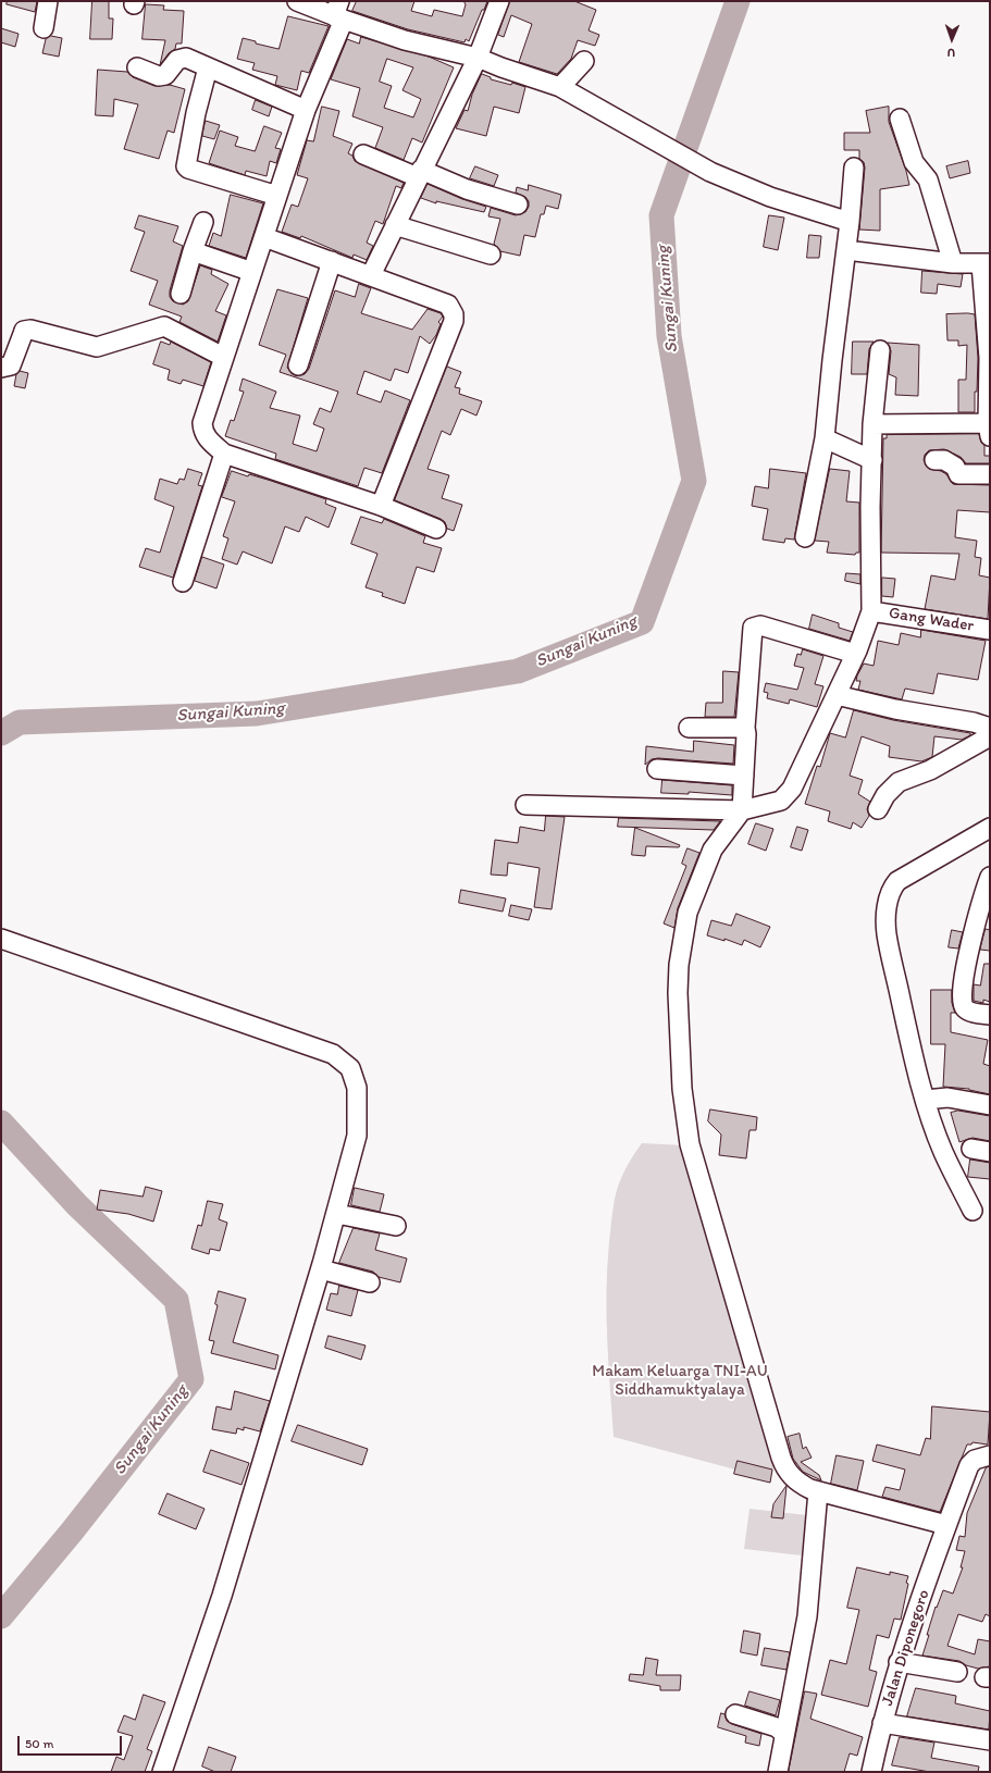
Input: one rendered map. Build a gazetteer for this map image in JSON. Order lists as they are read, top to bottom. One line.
{"streets":{"street":["Gang Wader","Jalan Diponegoro"]},"water":["Sungai Kuning"],"parks":["Makam Keluarga TNI-AU Siddhamuktyalaya"],"scale_bar":"50 m","north":"bottom"}
